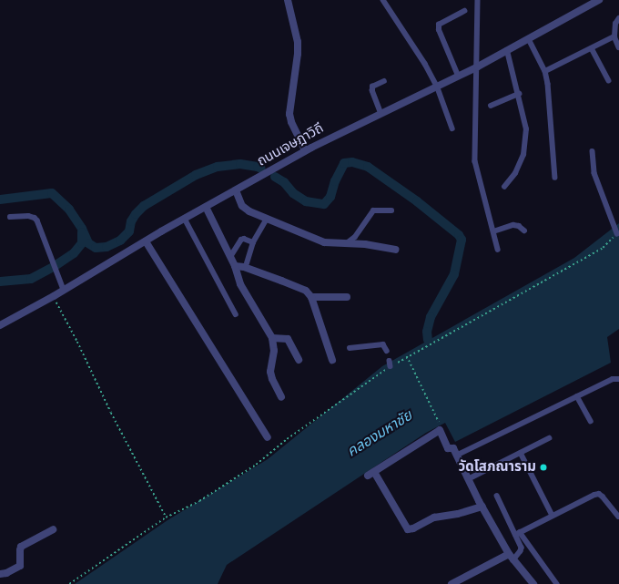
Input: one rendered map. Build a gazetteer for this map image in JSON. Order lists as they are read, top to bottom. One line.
{"streets":{"street":["ถนนเจษฎาวิถี"]},"water":["คลองมหาชัย"],"places":["วัดโสภณาราม"]}
